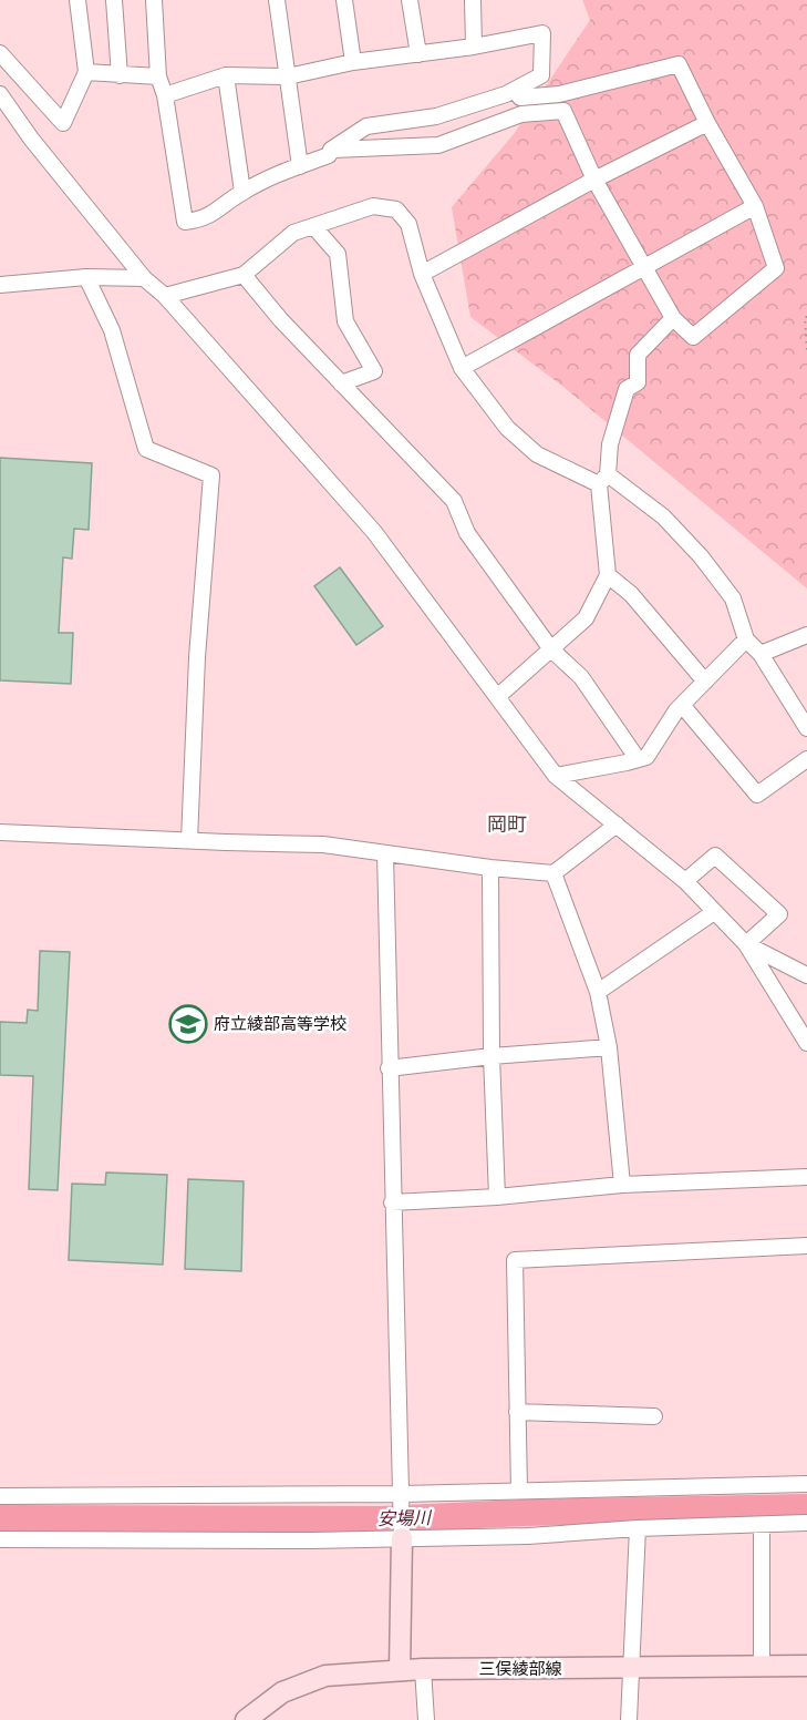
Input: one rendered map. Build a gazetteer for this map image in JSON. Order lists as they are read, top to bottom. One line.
{"streets":{"main road":["三俣綾部線"]},"districts":["岡町"],"water":["安場川"],"places":{"school or university":["府立綾部高等学校"]}}
